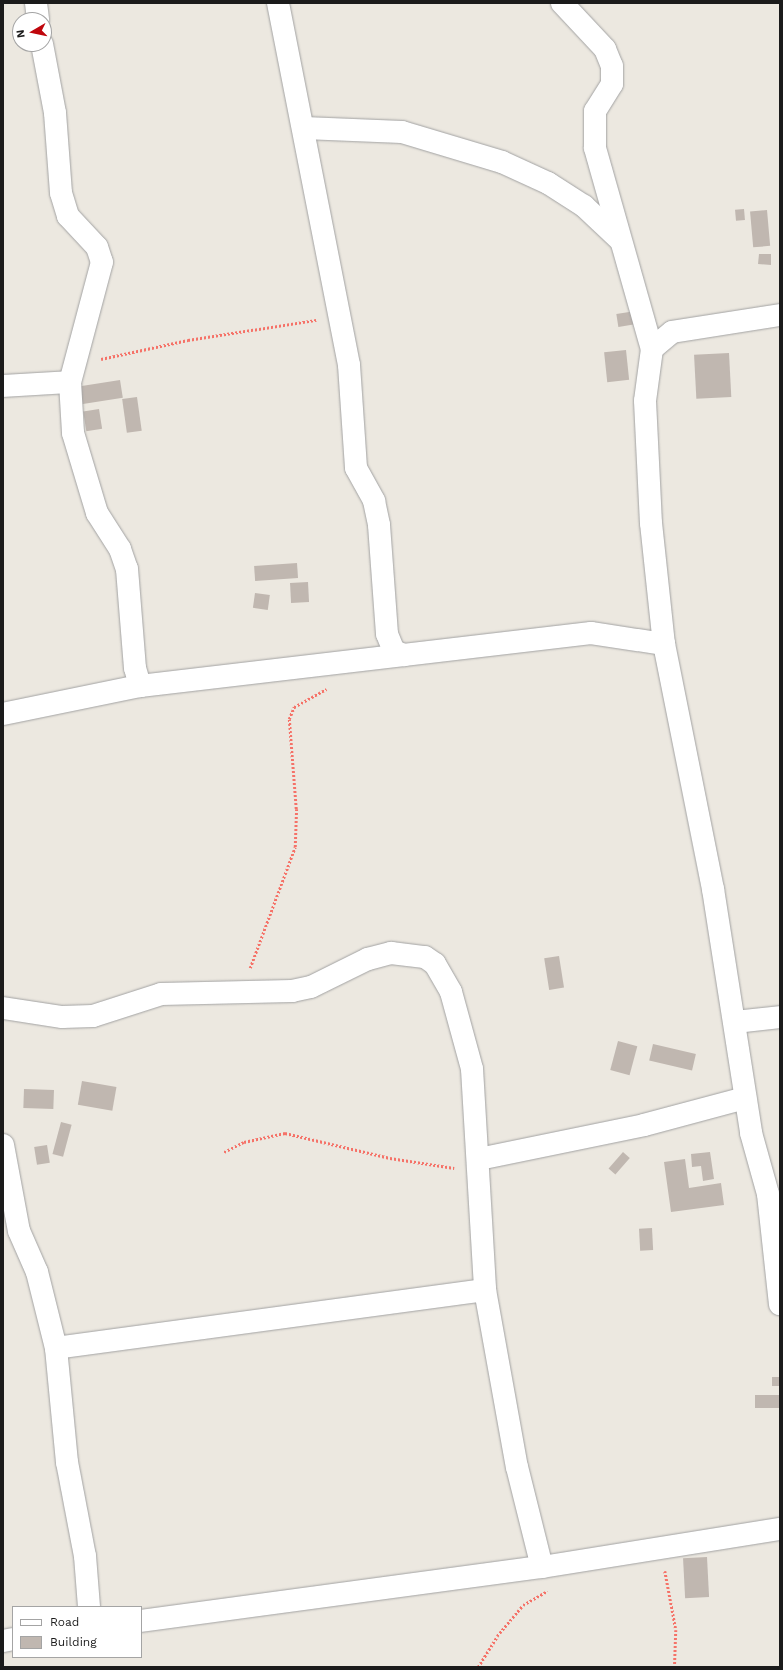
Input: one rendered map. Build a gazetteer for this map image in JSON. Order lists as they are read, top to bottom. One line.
{"legend":["Road","Building"],"north":"left"}
